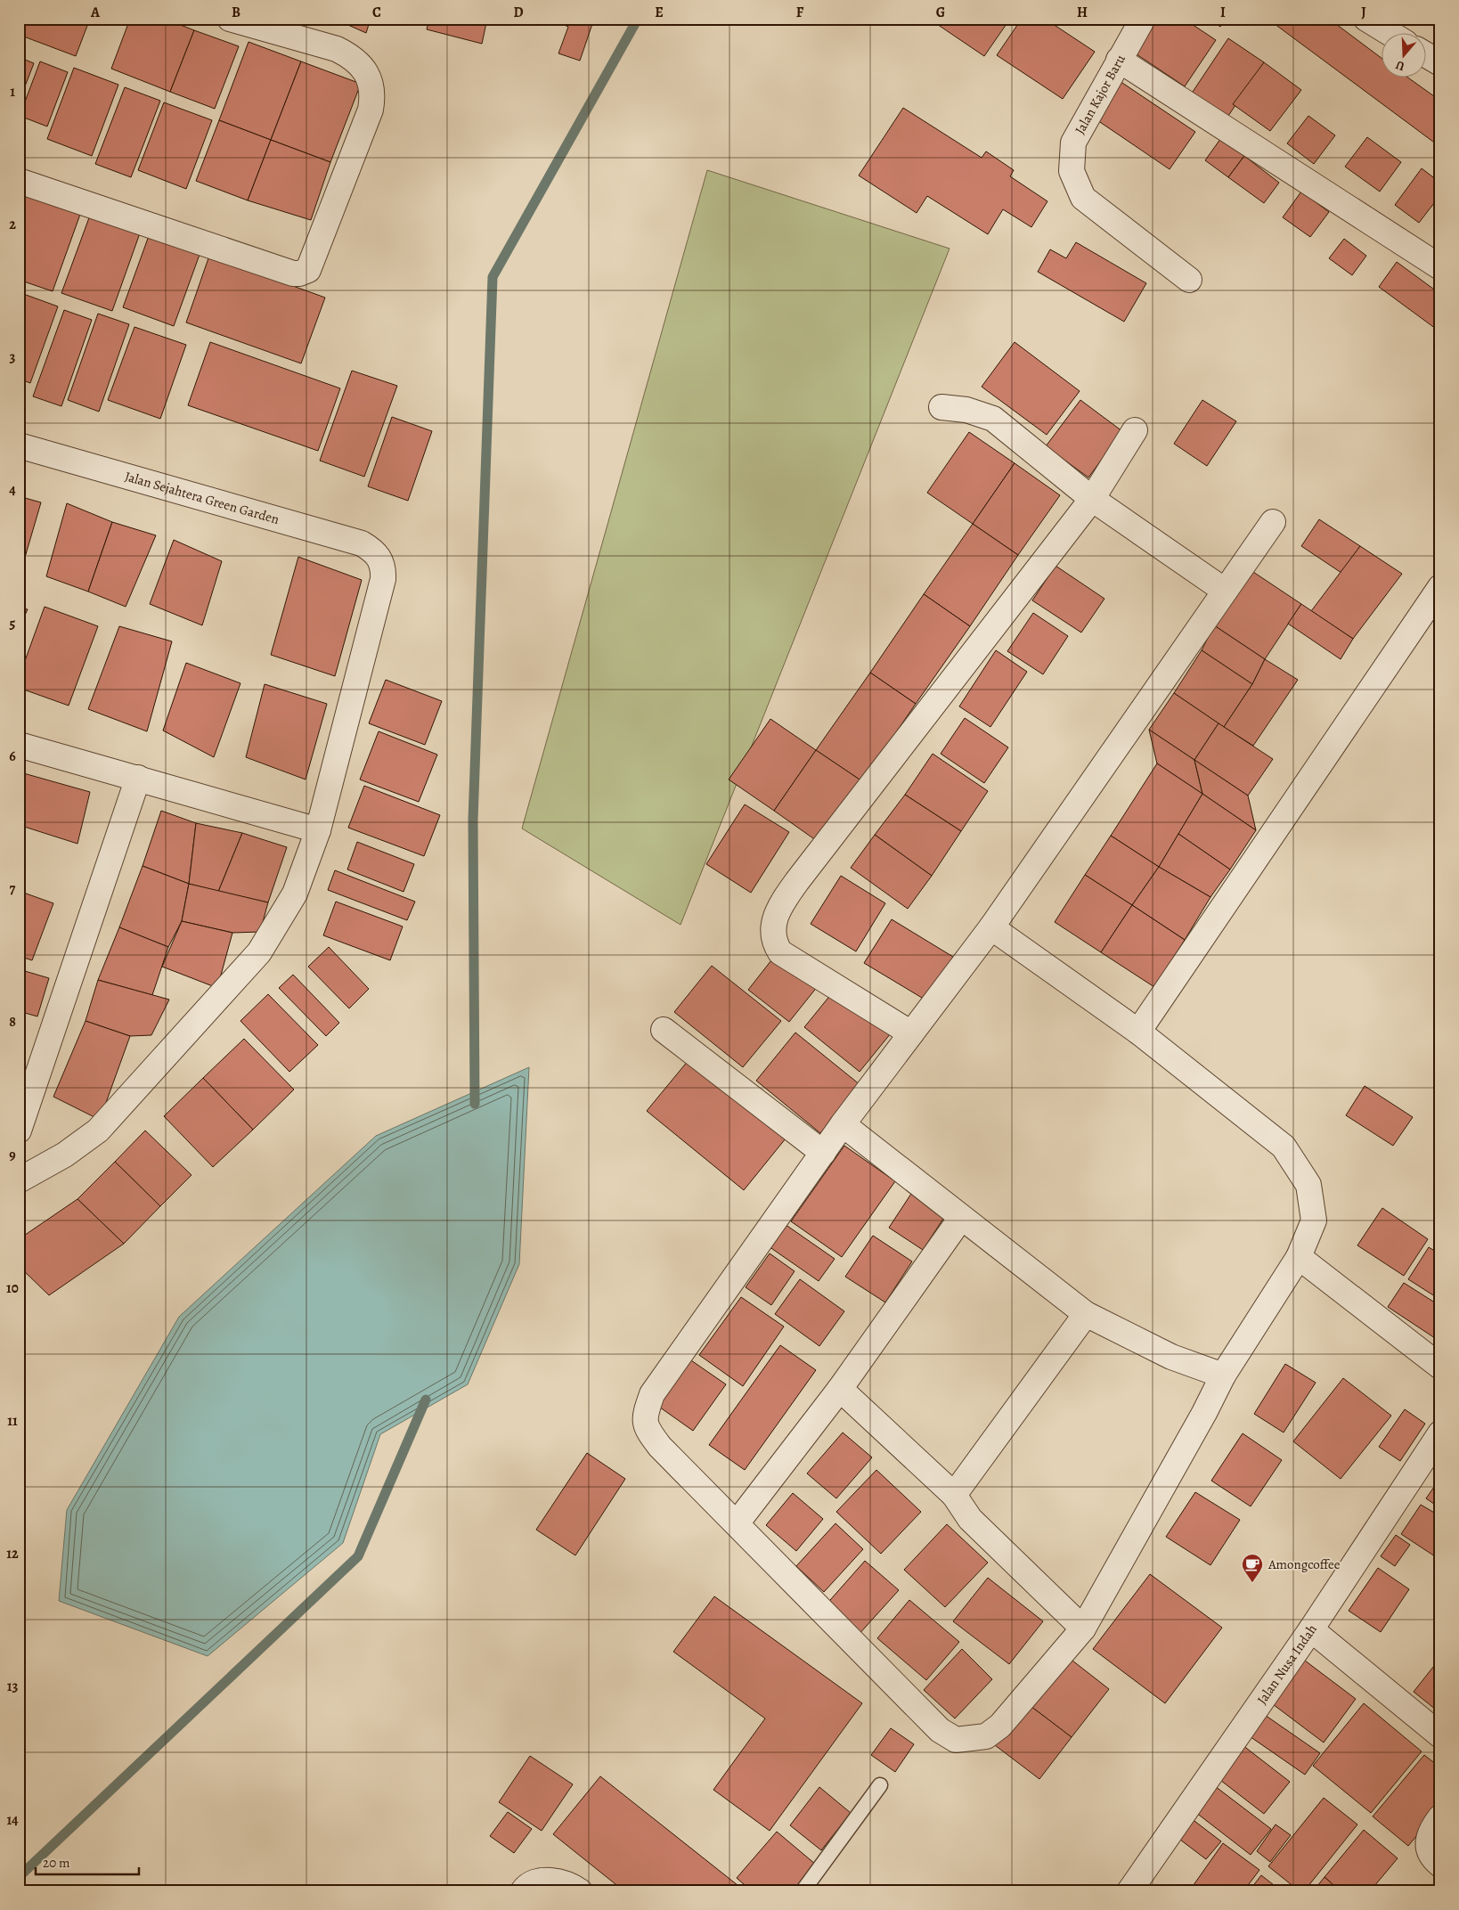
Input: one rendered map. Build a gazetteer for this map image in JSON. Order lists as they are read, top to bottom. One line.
{"streets":{"street":["Jalan Kajor Baru","Jalan Sejahtera Green Garden","Jalan Nusa Indah"]},"places":{"cafe":["Amongcoffee"]},"scale_bar":"20 m","north":"bottom","grid":{"columns":["A","B","C","D","E","F","G","H","I","J"],"rows":["1","2","3","4","5","6","7","8","9","10","11","12","13","14"]}}
